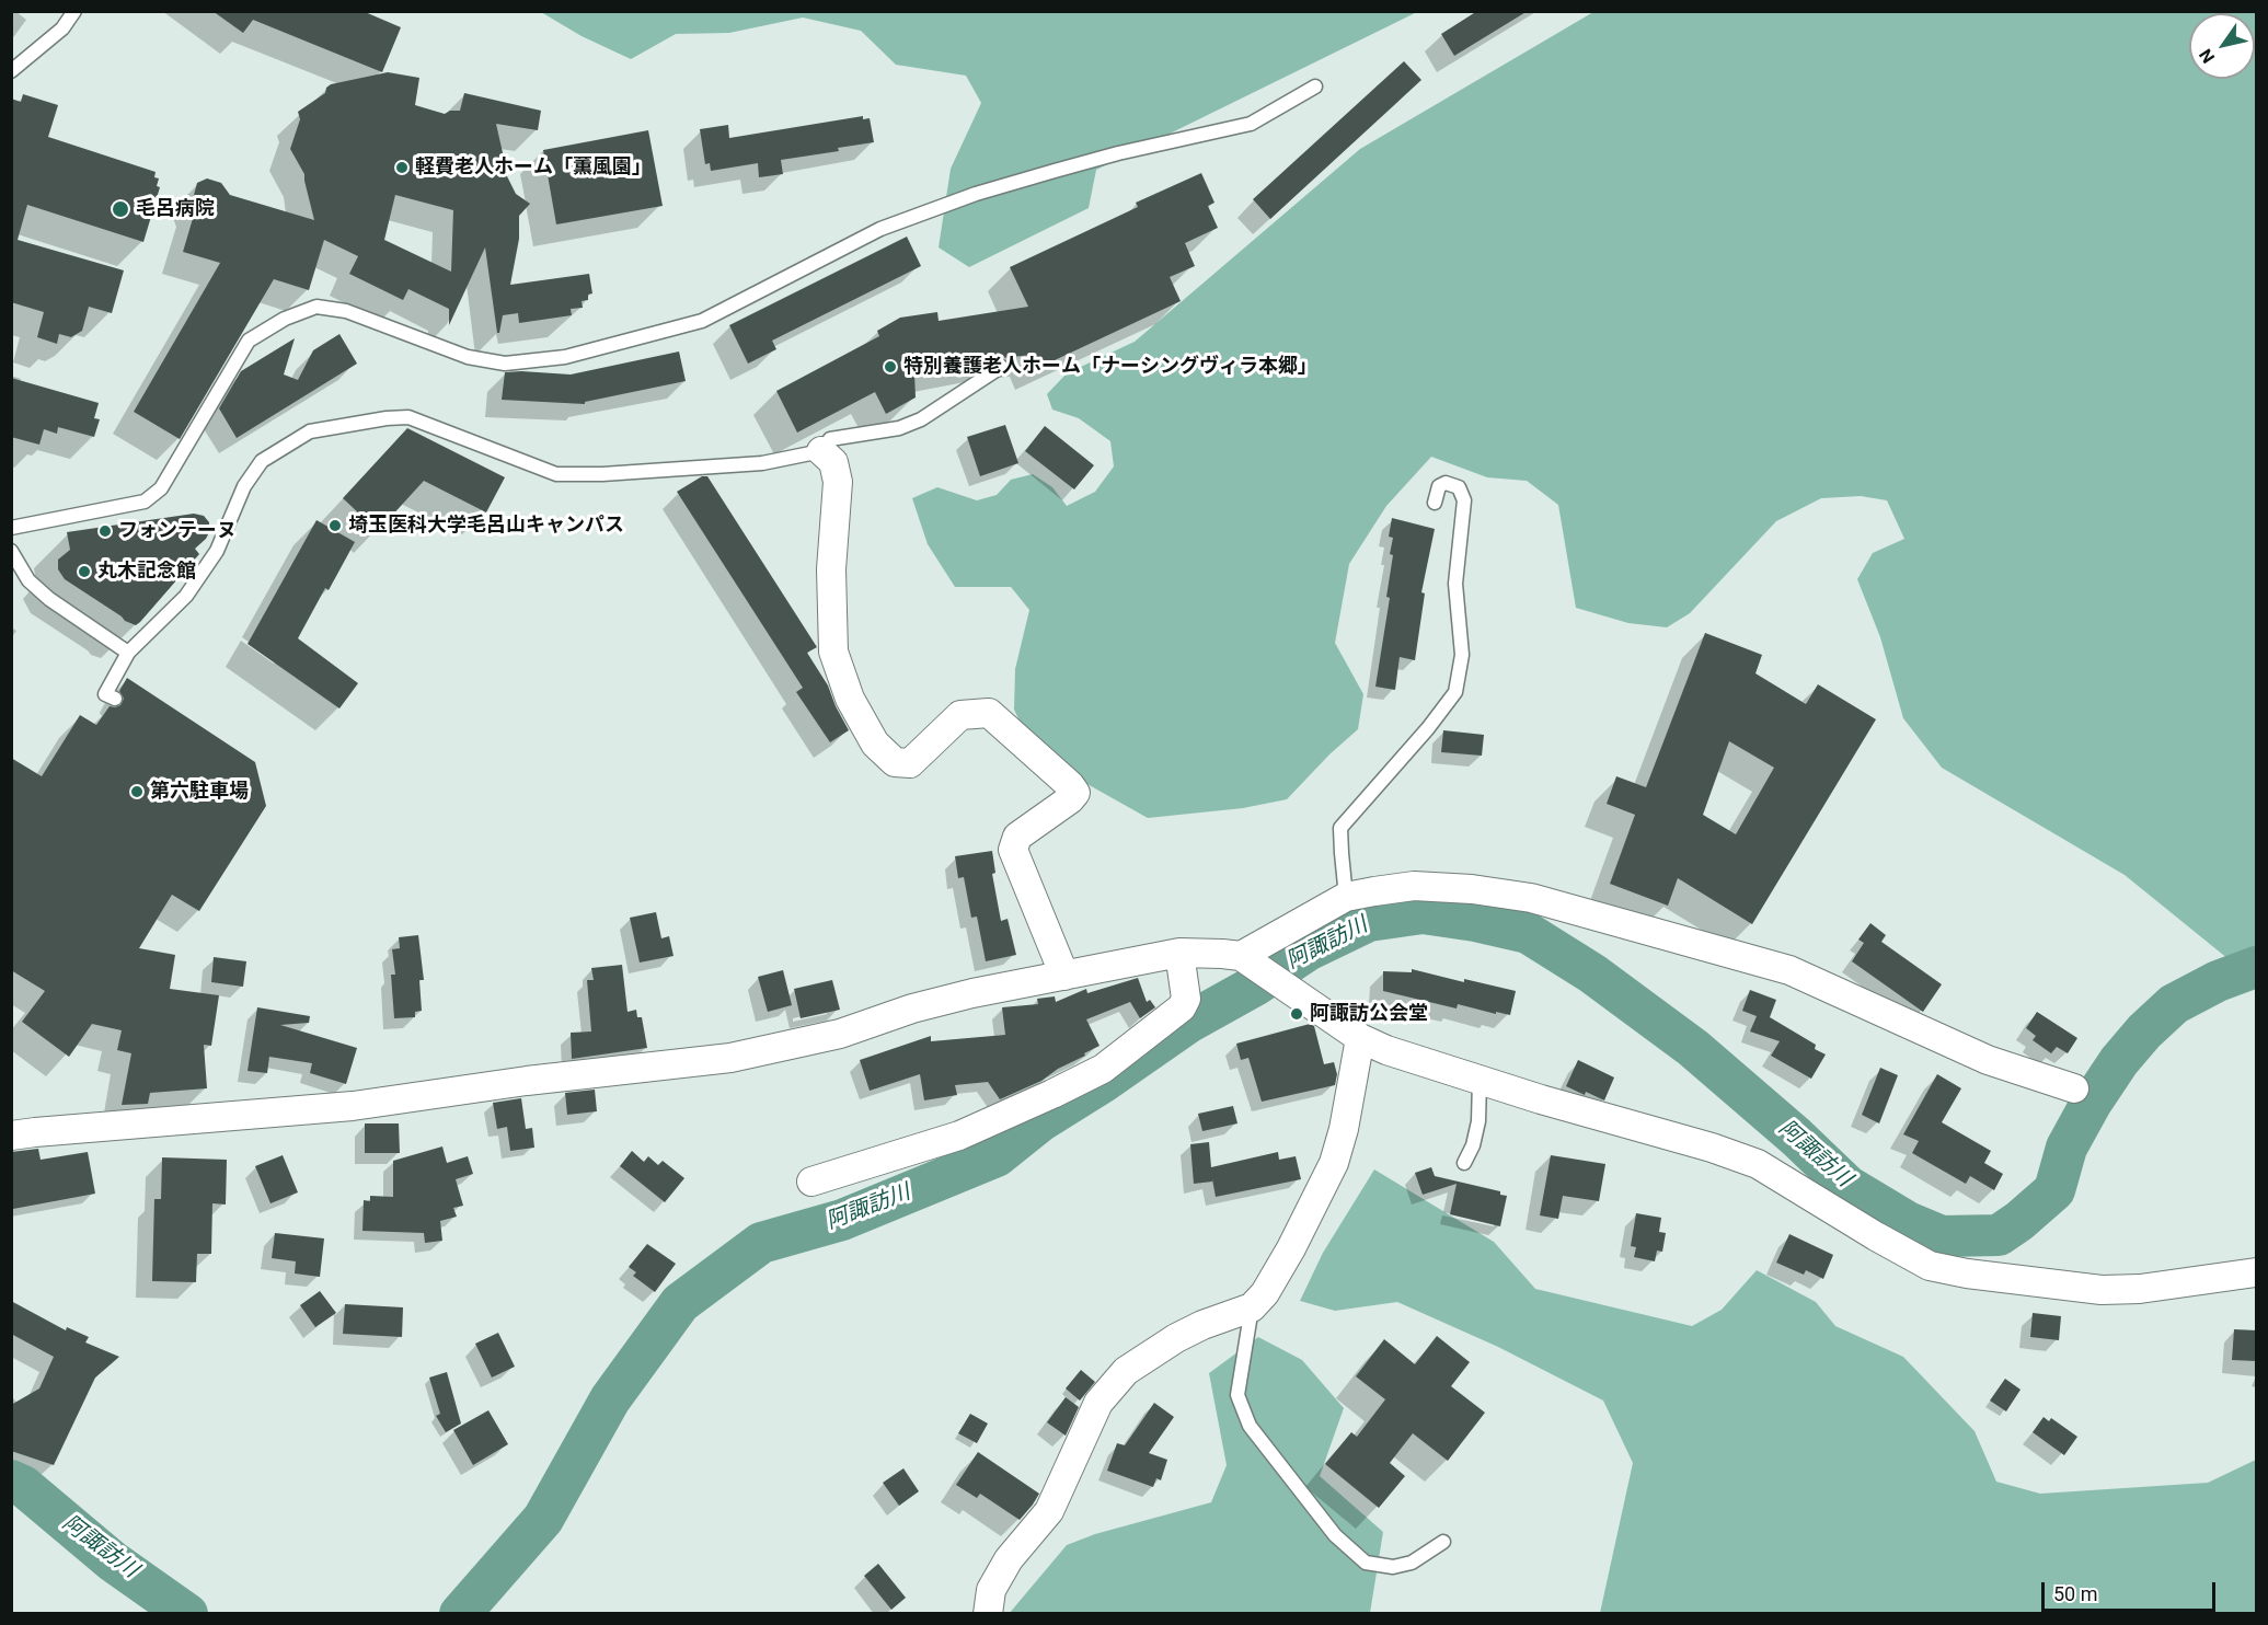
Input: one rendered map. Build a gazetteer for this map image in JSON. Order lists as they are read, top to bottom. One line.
{"water":["阿諏訪川"],"places":["軽費老人ホーム「薫風園」","毛呂病院","特別養護老人ホーム「ナーシングヴィラ本郷」","埼玉医科大学毛呂山キャンパス","フォンテーヌ","丸木記念館","第六駐車場","阿諏訪公会堂"],"scale_bar":"50 m","north":"bottom left"}
